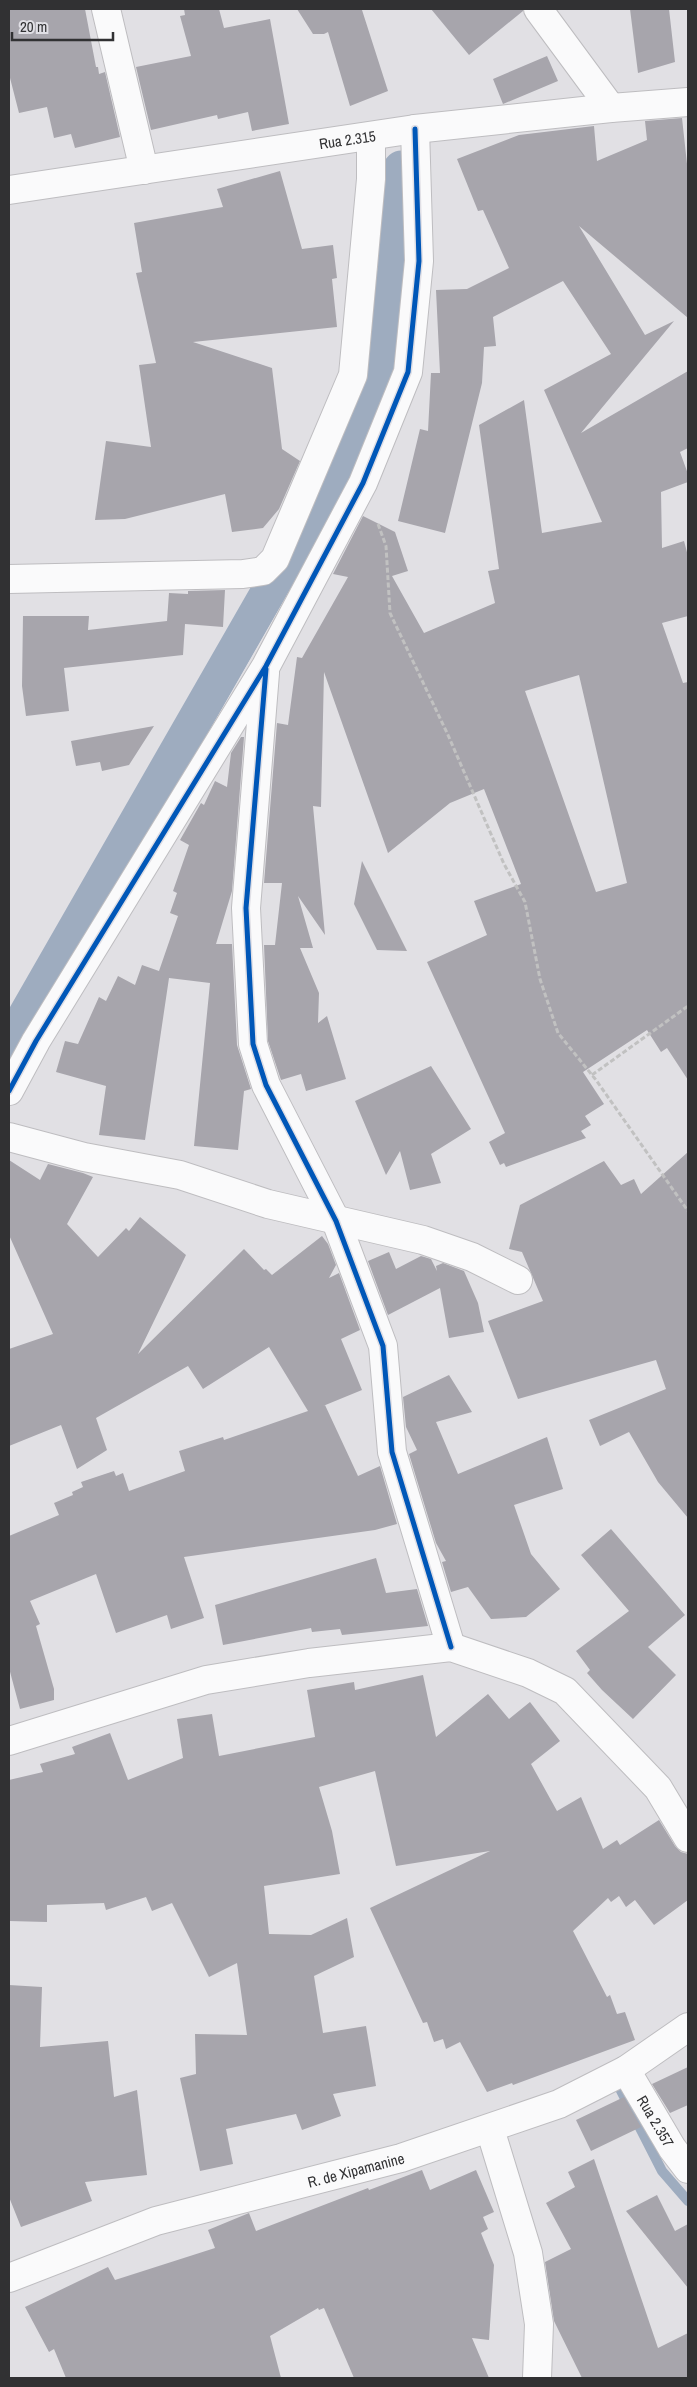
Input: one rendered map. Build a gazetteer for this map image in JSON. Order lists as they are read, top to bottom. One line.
{"streets":{"street":["Rua 2.315","Rua 2.357","R. de Xipamanine"]},"crossings":[["Rua 2.357","R. de Xipamanine"]],"scale_bar":"20 m"}
